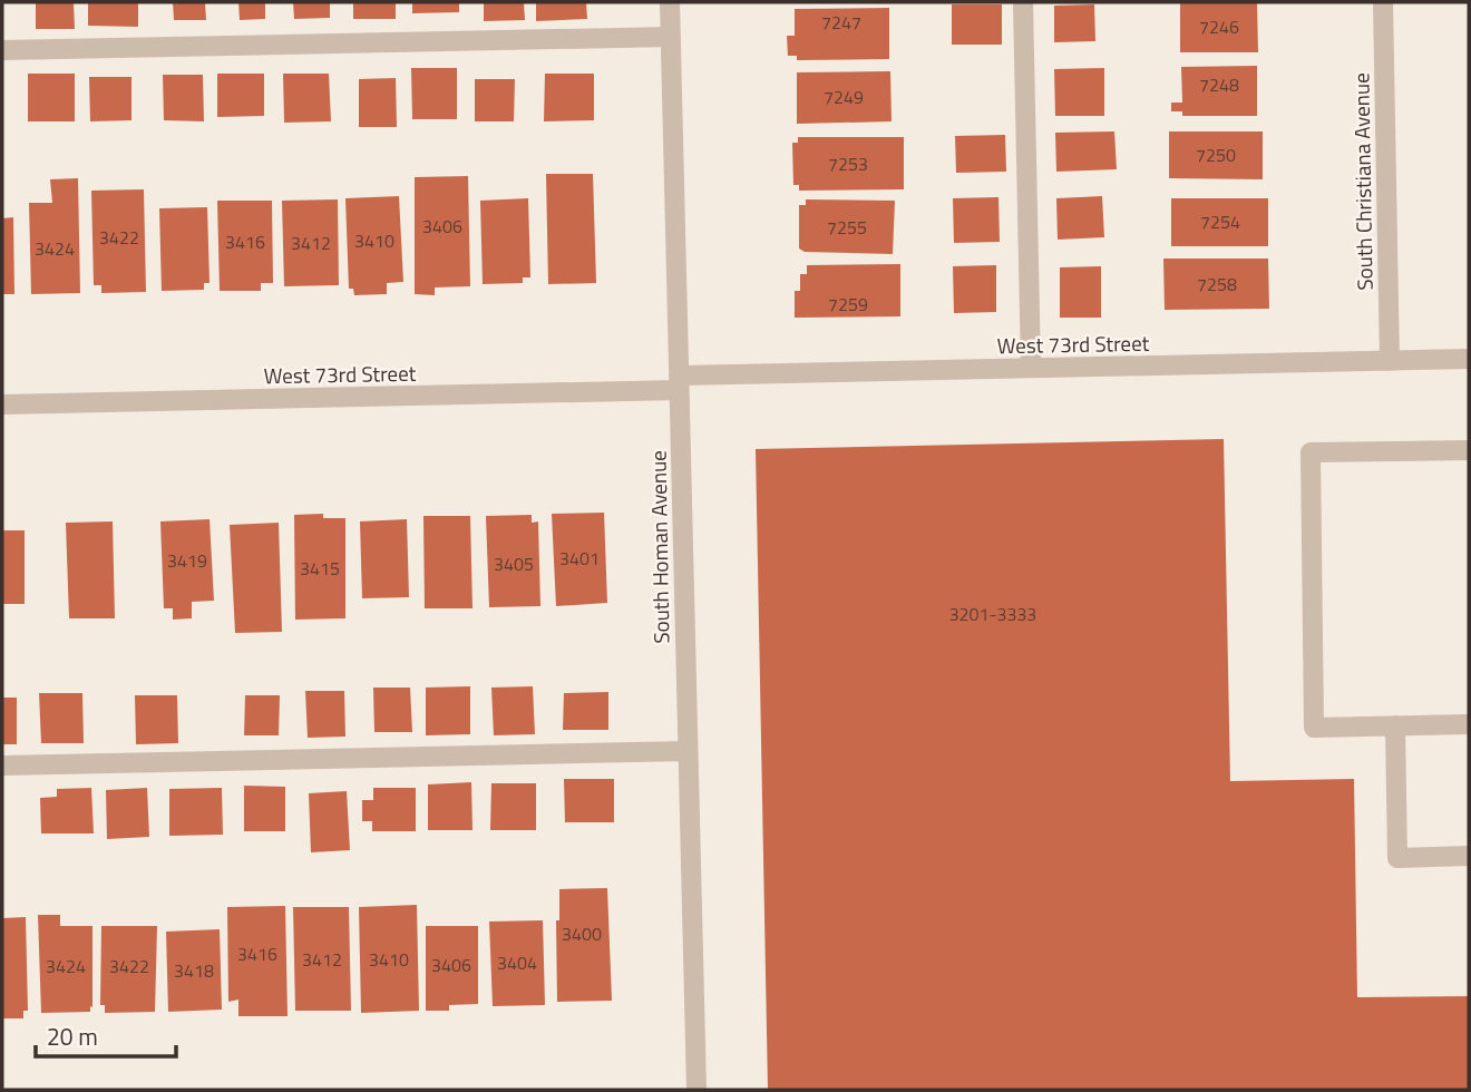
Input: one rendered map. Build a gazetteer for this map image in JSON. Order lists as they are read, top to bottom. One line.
{"streets":{"street":["South Christiana Avenue","West 73rd Street","South Homan Avenue"]},"crossings":[["South Christiana Avenue","West 73rd Street"],["West 73rd Street","South Homan Avenue"]],"house_numbers":["7247","7246","7248","7249","7250","7253","7254","3406","7255","3422","3410","3416","3412","3424","7258","7259","3401","3419","3405","3415","3201-3333","3400","3416","3412","3410","3404","3406","3424","3422","3418"],"scale_bar":"20 m"}
